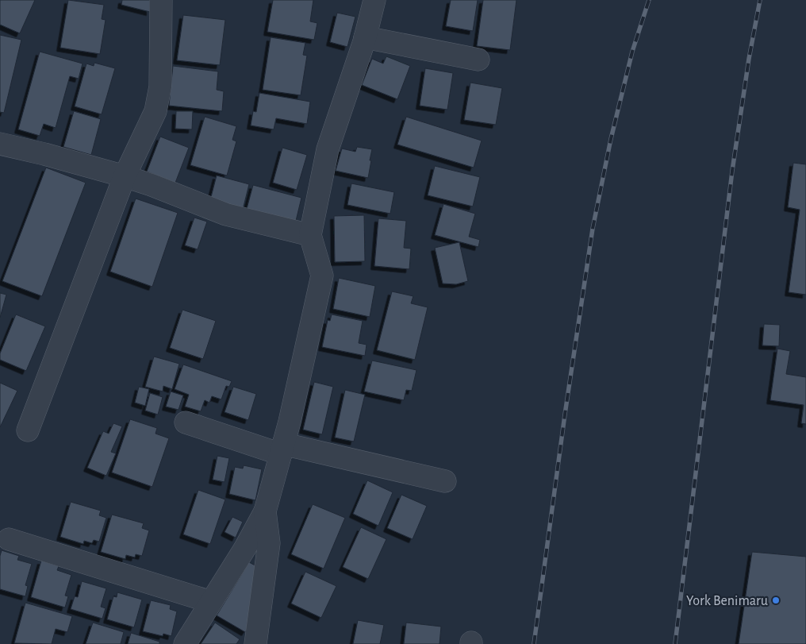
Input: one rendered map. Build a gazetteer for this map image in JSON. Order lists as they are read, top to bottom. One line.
{"places":["York Benimaru"]}
